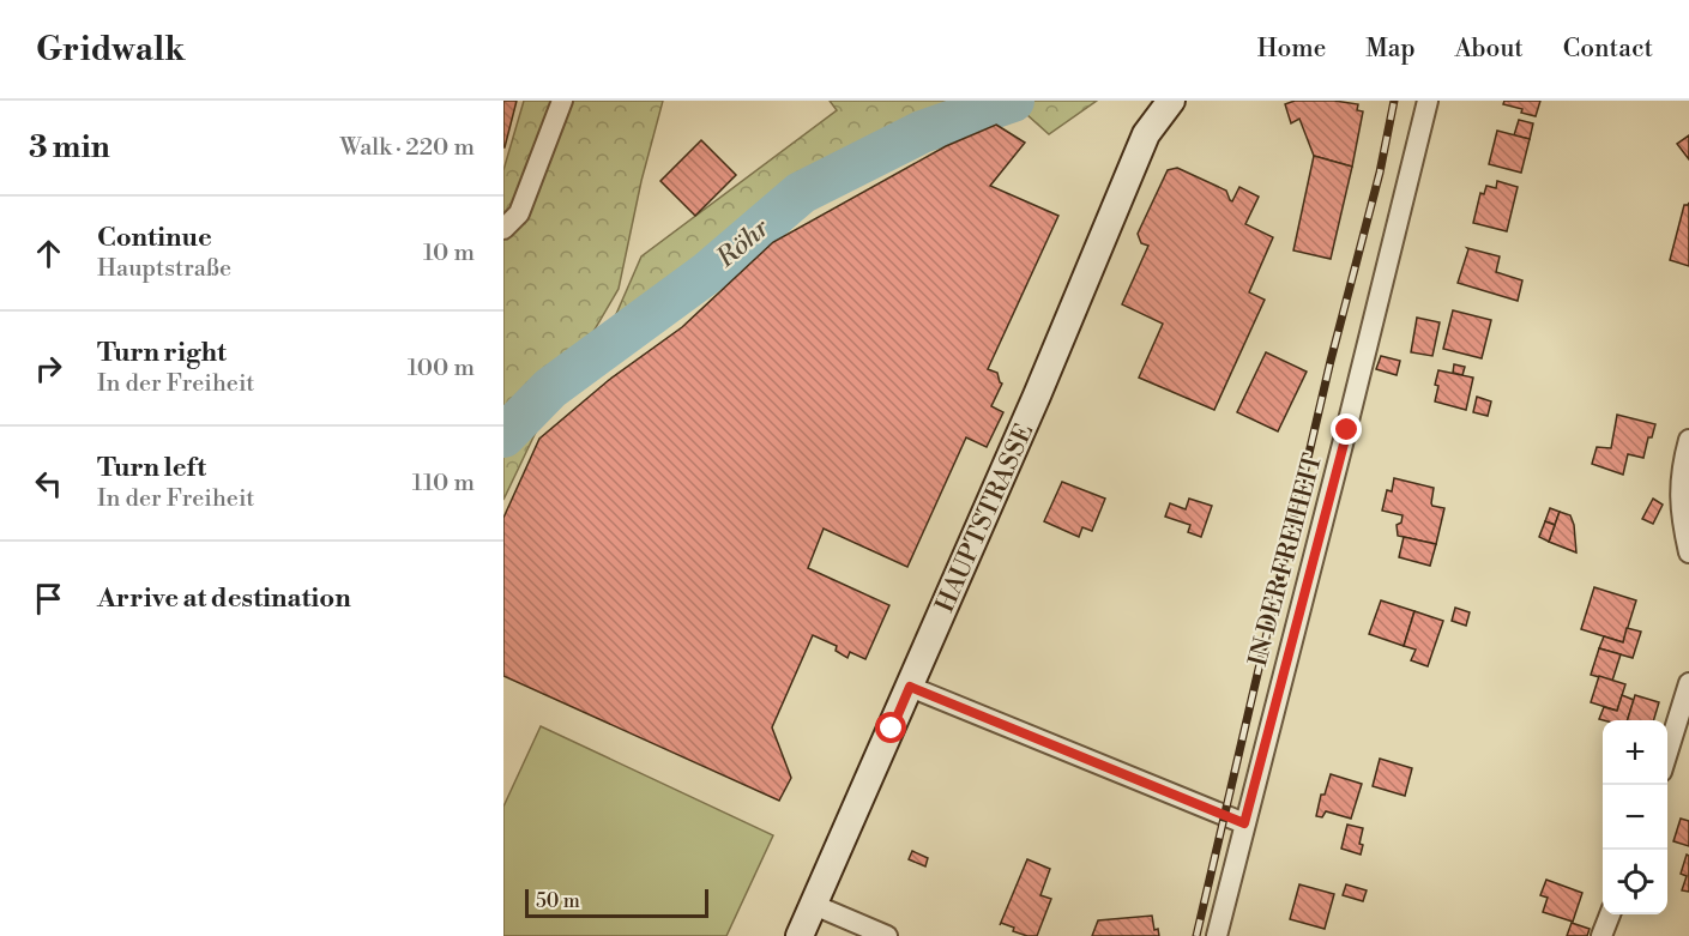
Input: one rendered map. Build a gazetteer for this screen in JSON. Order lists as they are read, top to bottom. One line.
{"streets":{"main road":["HAUPTSTRASSE"],"street":["IN DER FREIHEIT"]},"water":["Röhr"],"scale_bar":"50 m","page":{"header":"Gridwalk","nav":["Home","Map","About","Contact"],"heading":["3 min","Walk · 220 m"],"list":[["Continue","Hauptstraße","10 m"],["Turn right","In der Freiheit","100 m"],["Turn left","In der Freiheit","110 m"],"Arrive at destination"],"map_buttons":["+","−"],"scale":"50 m"}}
